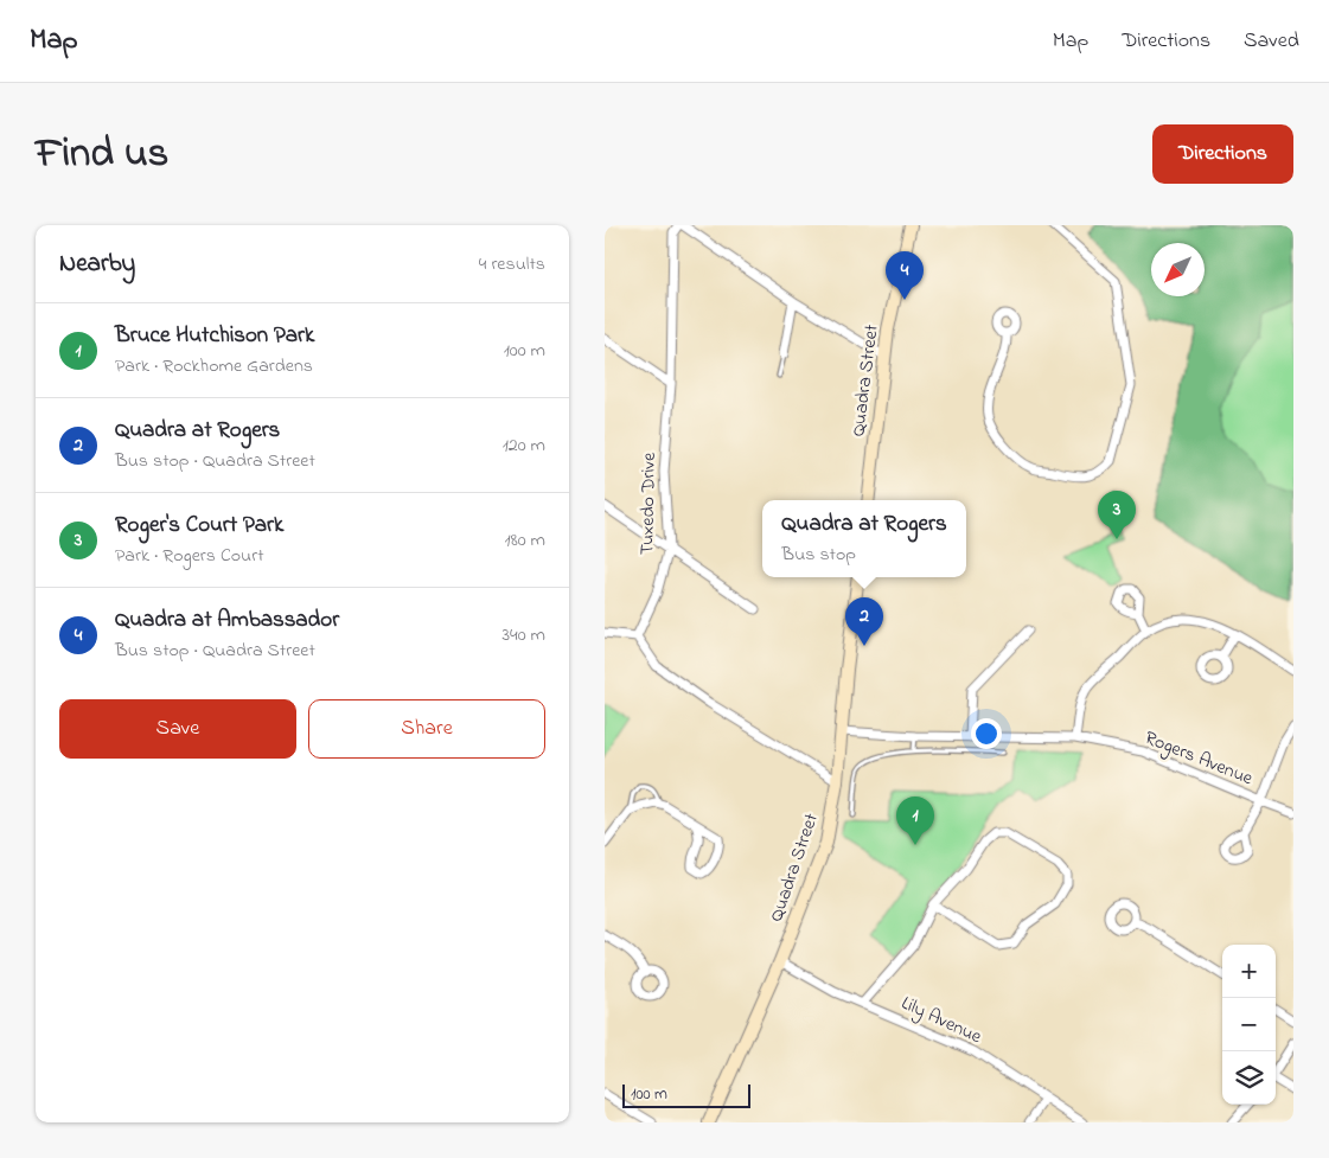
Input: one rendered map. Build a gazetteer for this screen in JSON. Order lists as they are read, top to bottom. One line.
{"streets":{"main road":["Quadra Street"],"street":["Tuxedo Drive","Rogers Avenue","Lily Avenue"]},"crossings":[["Quadra Street","Rogers Avenue"],["Quadra Street","Lily Avenue"]],"scale_bar":"100 m","north":"bottom left","page":{"header":"Map","nav":["Map","Directions","Saved"],"title":"Find us","buttons":["Directions",["Save","Share"]],"heading":["Nearby","4 results"],"pins":["4","3","2","1"],"list":[{"mark":"1","name":"Bruce Hutchison Park","note":"Park · Rockhome Gardens","value":"100 m"},{"mark":"2","name":"Quadra at Rogers","note":"Bus stop · Quadra Street","value":"120 m"},{"mark":"3","name":"Roger's Court Park","note":"Park · Rogers Court","value":"180 m"},{"mark":"4","name":"Quadra at Ambassador","note":"Bus stop · Quadra Street","value":"340 m"}],"popup":["Quadra at Rogers","Bus stop"],"map_buttons":["+","−"],"scale":"100 m"}}
